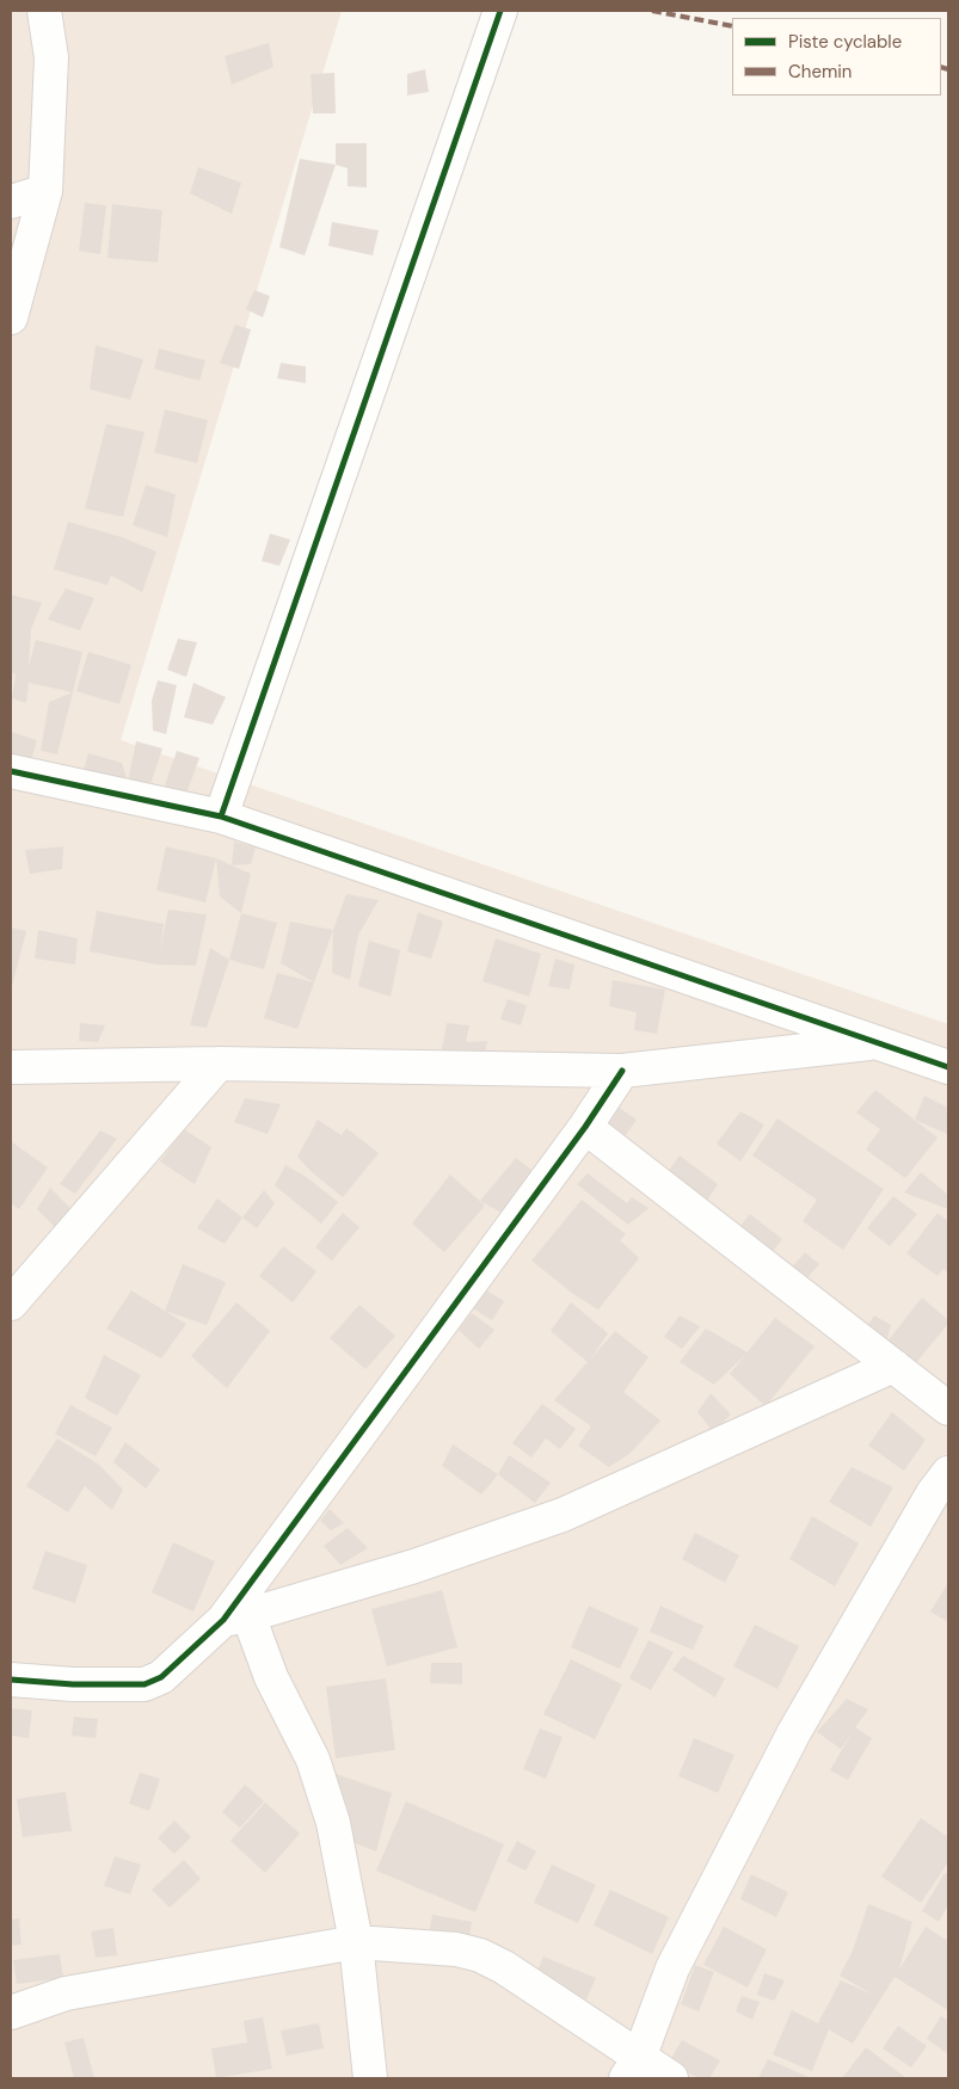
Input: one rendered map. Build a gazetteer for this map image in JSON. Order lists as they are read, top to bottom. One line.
{"legend":["Piste cyclable","Chemin"]}
